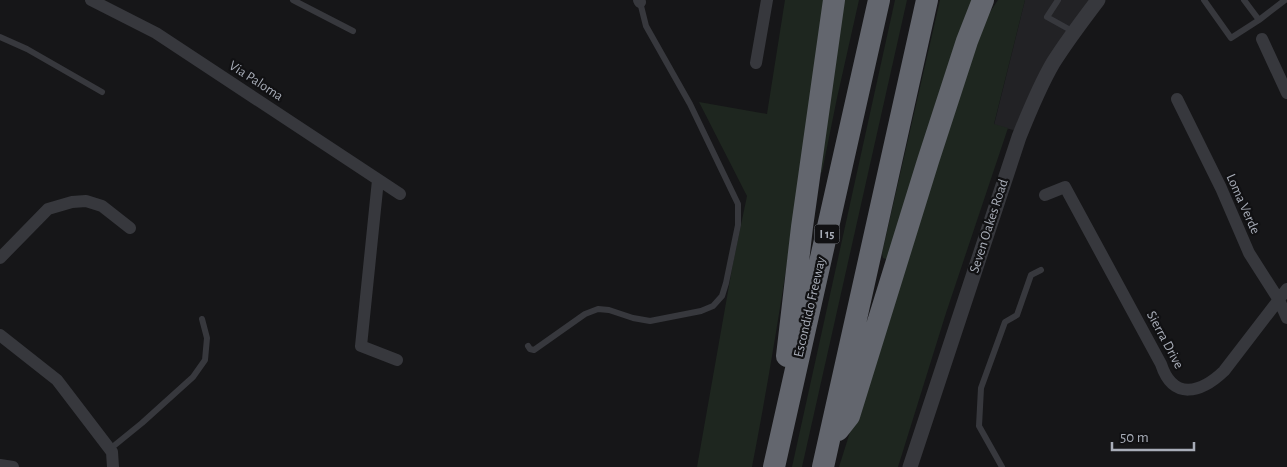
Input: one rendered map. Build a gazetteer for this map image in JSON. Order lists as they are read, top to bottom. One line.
{"streets":{"highway":["I 15","Escondido Freeway"],"street":["Via Paloma","Loma Verde","Seven Oakes Road","Sierra Drive"]},"crossings":[["Loma Verde","Sierra Drive"]],"scale_bar":"50 m"}
